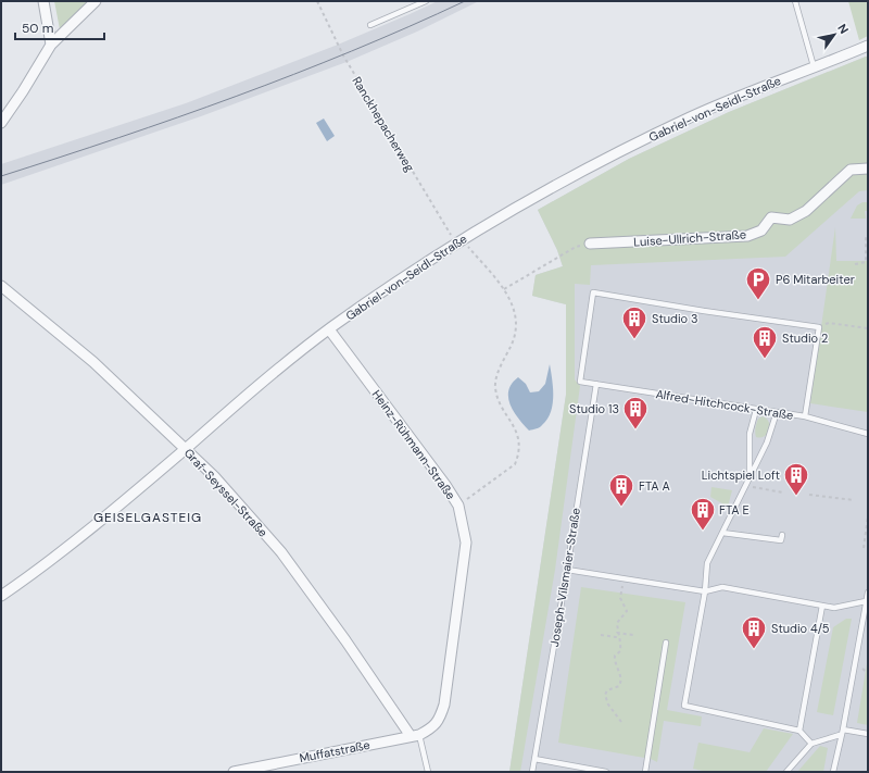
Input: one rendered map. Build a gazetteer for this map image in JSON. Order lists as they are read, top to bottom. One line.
{"streets":{"street":["Gabriel-von-Seidl-Straße","Luise-Ullrich-Straße","Heinz-Rühmann-Straße","Graf-Seyssel-Straße","Muffatstraße"],"lane":["Alfred-Hitchcock-Straße","Joseph-Vilsmaier-Straße"],"path":["Ranckhepacherweg"]},"crossings":[["Gabriel-von-Seidl-Straße","Ranckhepacherweg"],["Gabriel-von-Seidl-Straße","Heinz-Rühmann-Straße"],["Gabriel-von-Seidl-Straße","Graf-Seyssel-Straße"],["Ranckhepacherweg","Heinz-Rühmann-Straße"],["Alfred-Hitchcock-Straße","Joseph-Vilsmaier-Straße"],["Heinz-Rühmann-Straße","Muffatstraße"],["Graf-Seyssel-Straße","Muffatstraße"]],"districts":["GEISELGASTEIG"],"places":{"parking":["P6 Mitarbeiter"],"building":["Studio 3","Studio 2","Studio 13","Lichtspiel Loft","FTA A","FTA E","Studio 4/5"]},"scale_bar":"50 m","north":"top right"}
